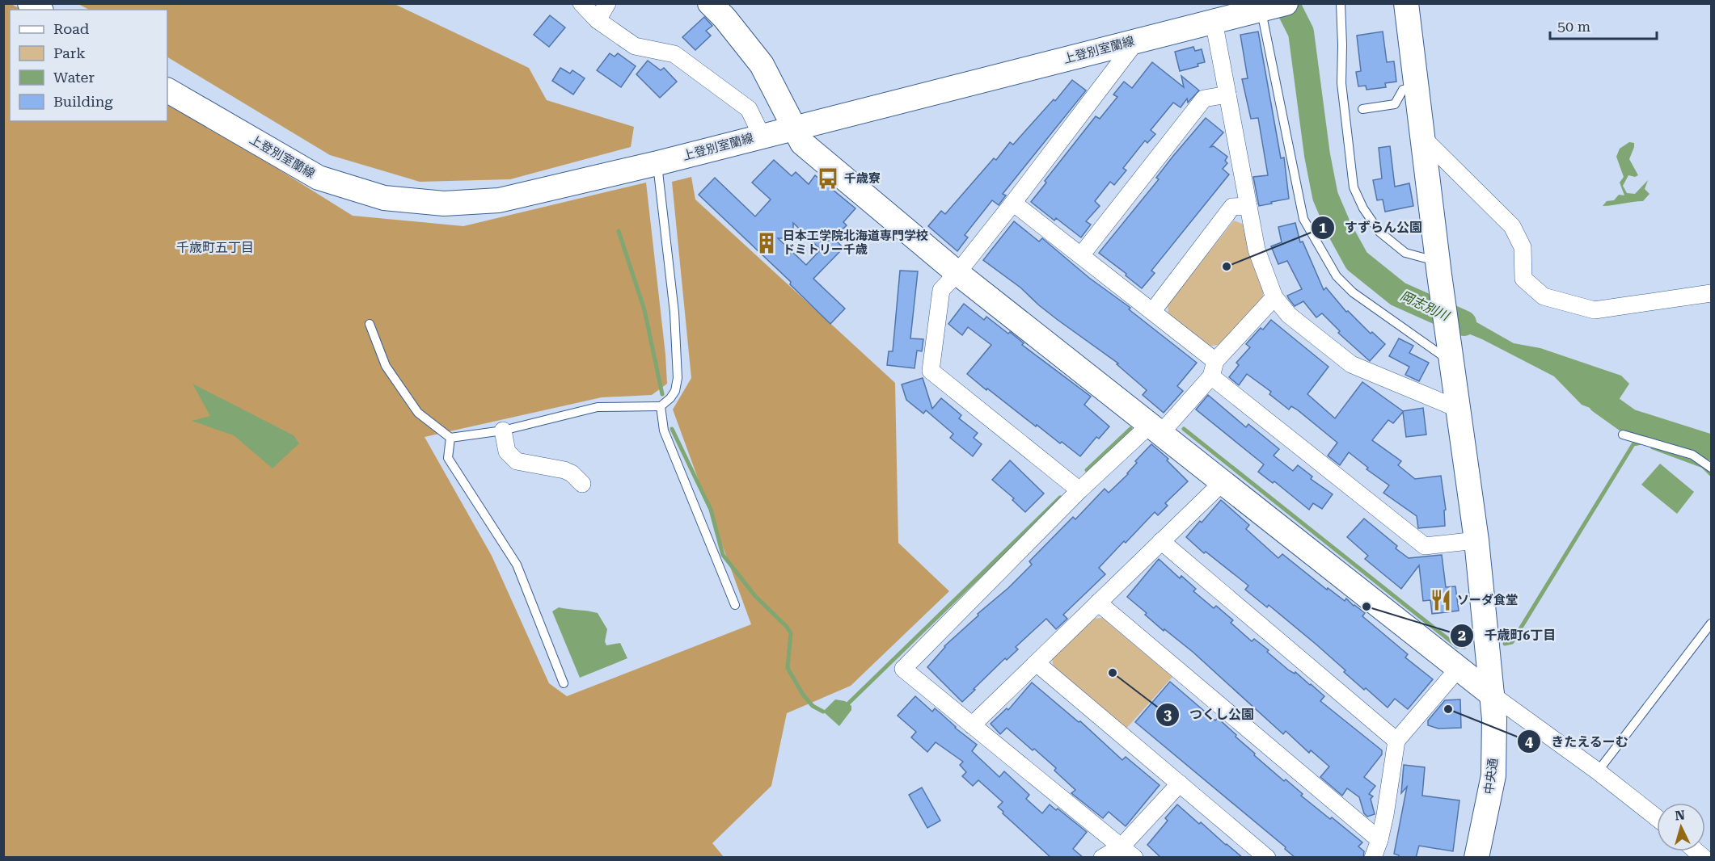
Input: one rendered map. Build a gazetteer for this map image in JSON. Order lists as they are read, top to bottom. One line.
{"streets":{"street":["上登別室蘭線","中央通"]},"districts":["千歳町五丁目"],"water":["岡志別川"],"places":{"bus stop":["千歳寮"],"building":["日本工学院北海道専門学校 ドミトリー千歳"],"other":["すずらん公園","千歳町6丁目","つくし公園","きたえるーむ"],"restaurant":["ソーダ食堂"]},"legend":["Road","Park","Water","Building"],"scale_bar":"50 m","north":"top"}
